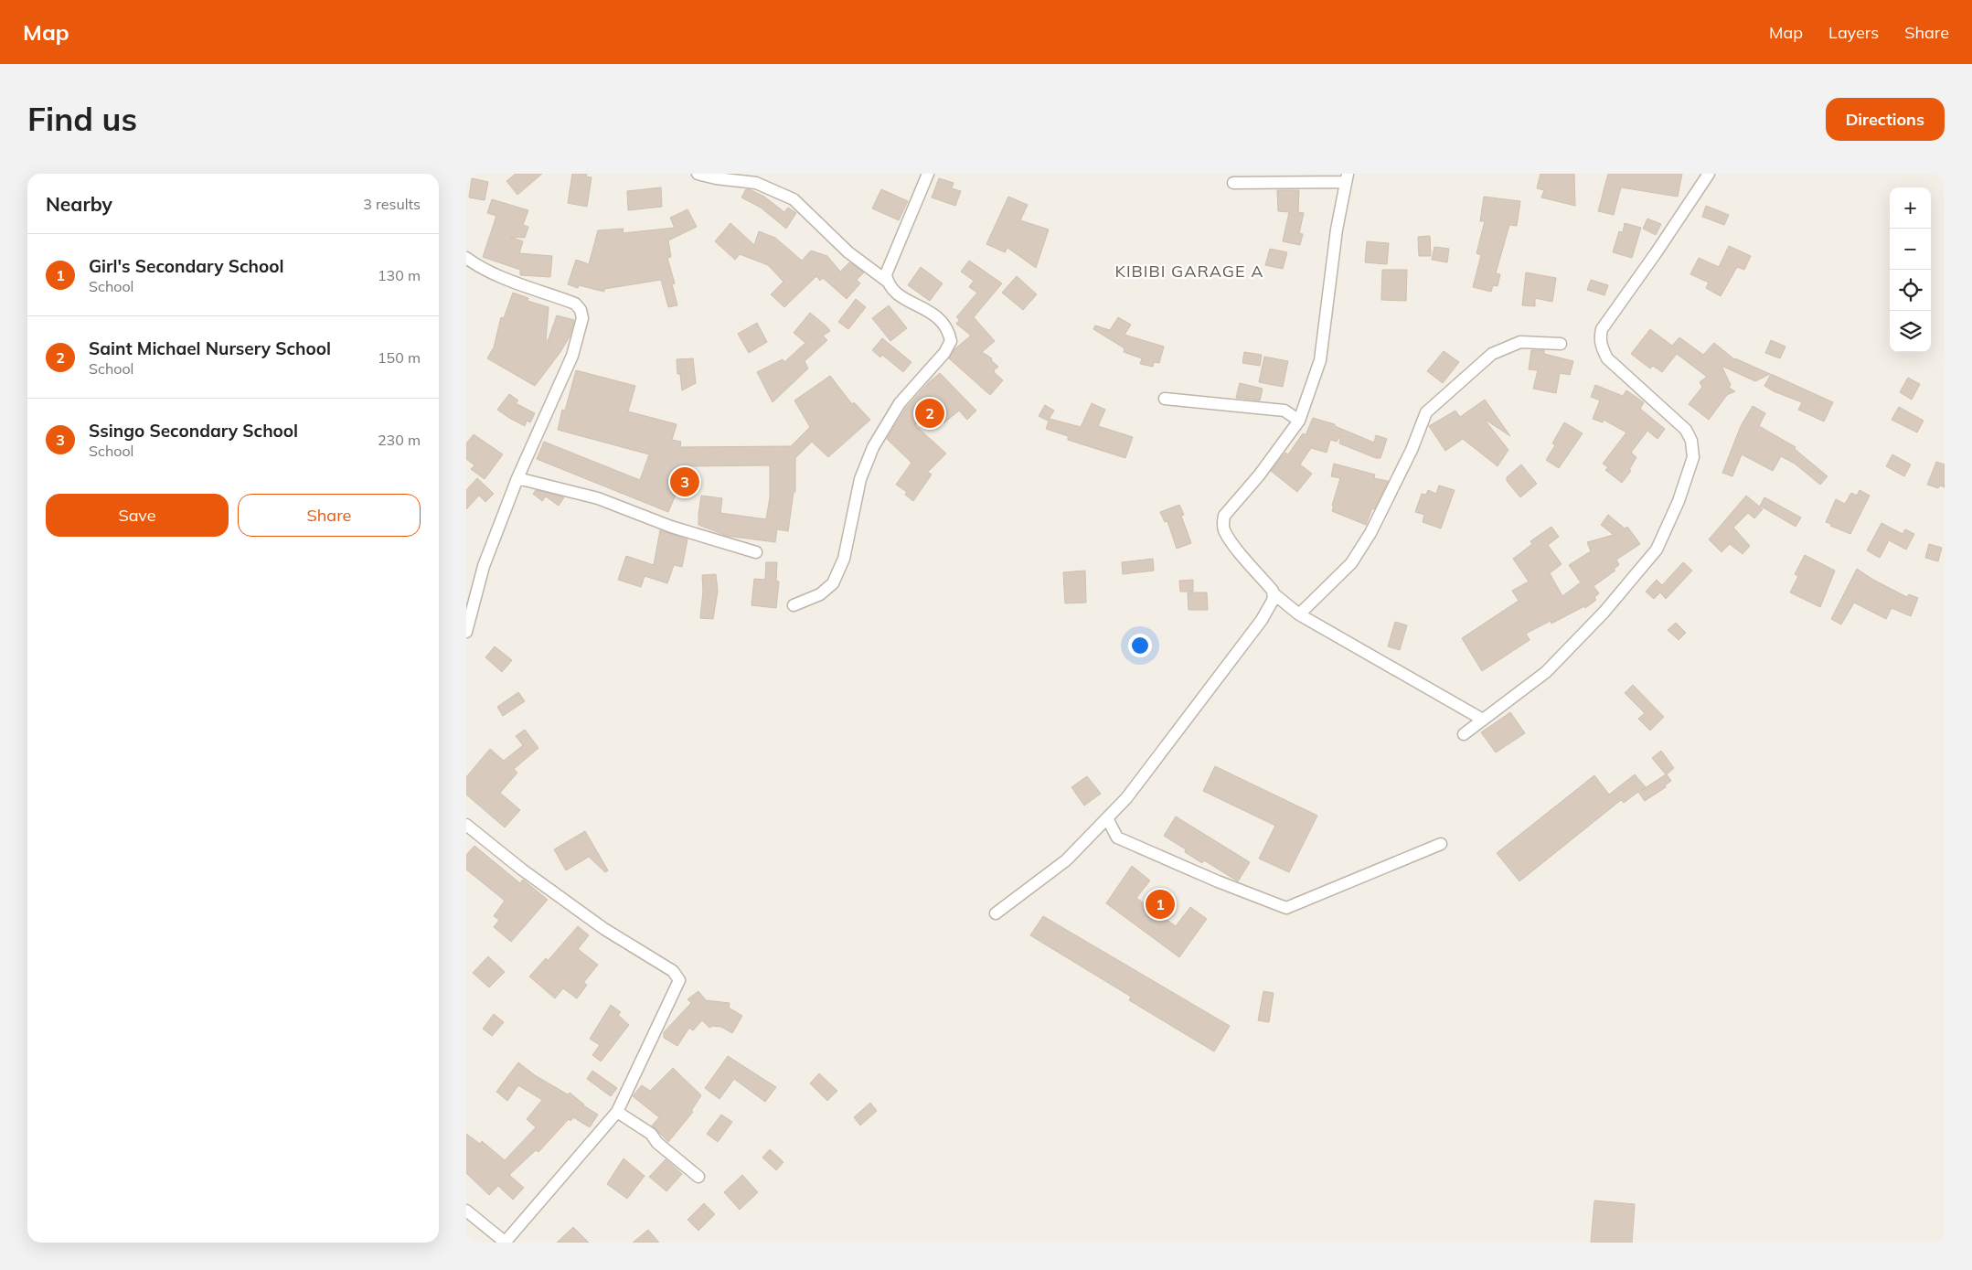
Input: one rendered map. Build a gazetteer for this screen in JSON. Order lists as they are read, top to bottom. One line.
{"districts":["KIBIBI GARAGE A"],"page":{"header":"Map","nav":["Map","Layers","Share"],"buttons":["Directions",["Save","Share"]],"title":"Find us","heading":["Nearby","3 results"],"map_buttons":["+","−"],"list":[{"mark":"1","name":"Girl's Secondary School","note":"School","value":"130 m"},{"mark":"2","name":"Saint Michael Nursery School","note":"School","value":"150 m"},{"mark":"3","name":"Ssingo Secondary School","note":"School","value":"230 m"}],"pins":["2","3","1"]}}
